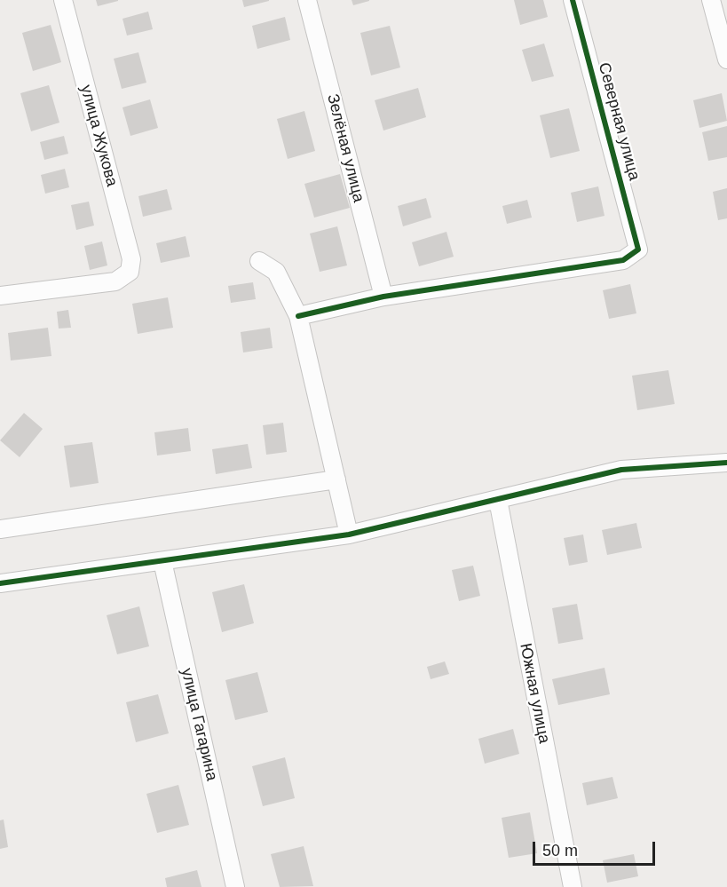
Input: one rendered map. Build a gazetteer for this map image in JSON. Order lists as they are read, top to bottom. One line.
{"streets":{"street":["Северная улица","улица Жукова","Зелёная улица","Южная улица","улица Гагарина"]},"crossings":[["Северная улица","Зелёная улица"]],"scale_bar":"50 m"}
